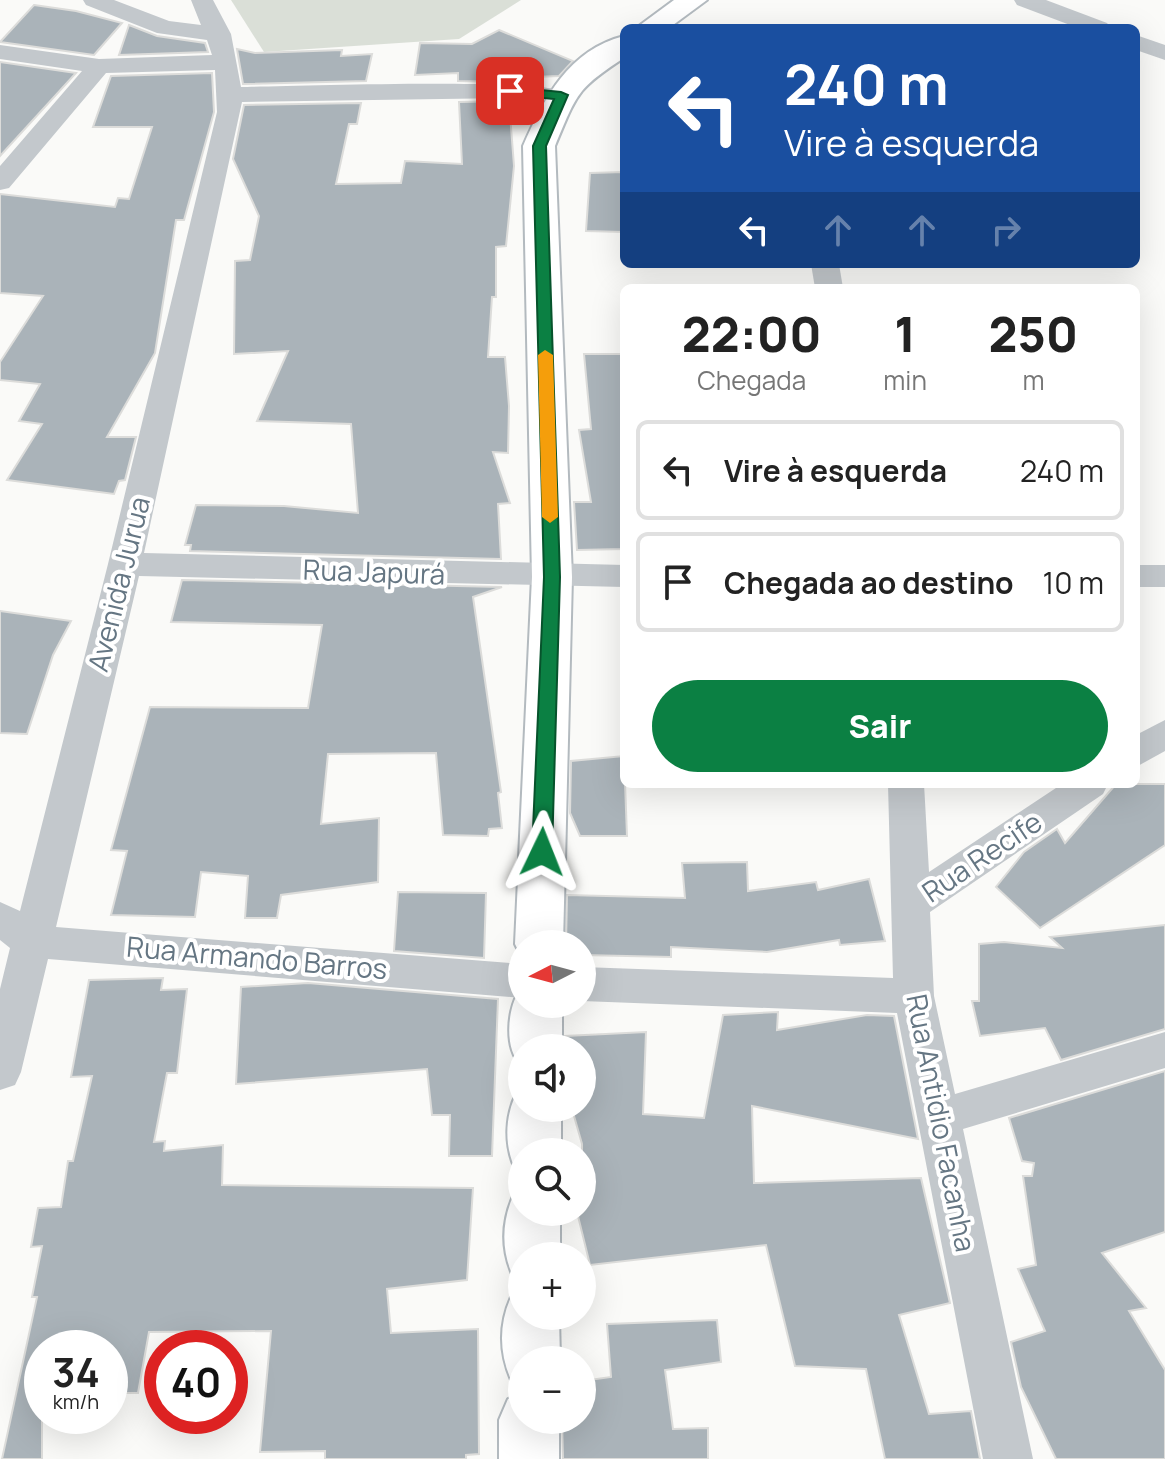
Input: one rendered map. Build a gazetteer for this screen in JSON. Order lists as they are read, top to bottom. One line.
{"streets":{"street":["Rua Japurá","Avenida Jurua","Rua Recife","Rua Armando Barros","Rua Antidio Facanha"]},"crossings":[["Rua Japurá","Avenida Jurua"],["Avenida Jurua","Rua Armando Barros"],["Rua Recife","Rua Antidio Facanha"]],"north":"left","page":{"turn":["240 m","Vire à esquerda"],"eta":["22:00","Chegada","1","min","250","m"],"list":[{"name":"Vire à esquerda","value":"240 m"},{"name":"Chegada ao destino","value":"10 m"}],"buttons":"Sair","map_buttons":["+","−"],"speed":"34 km/h","limit":"40"}}
